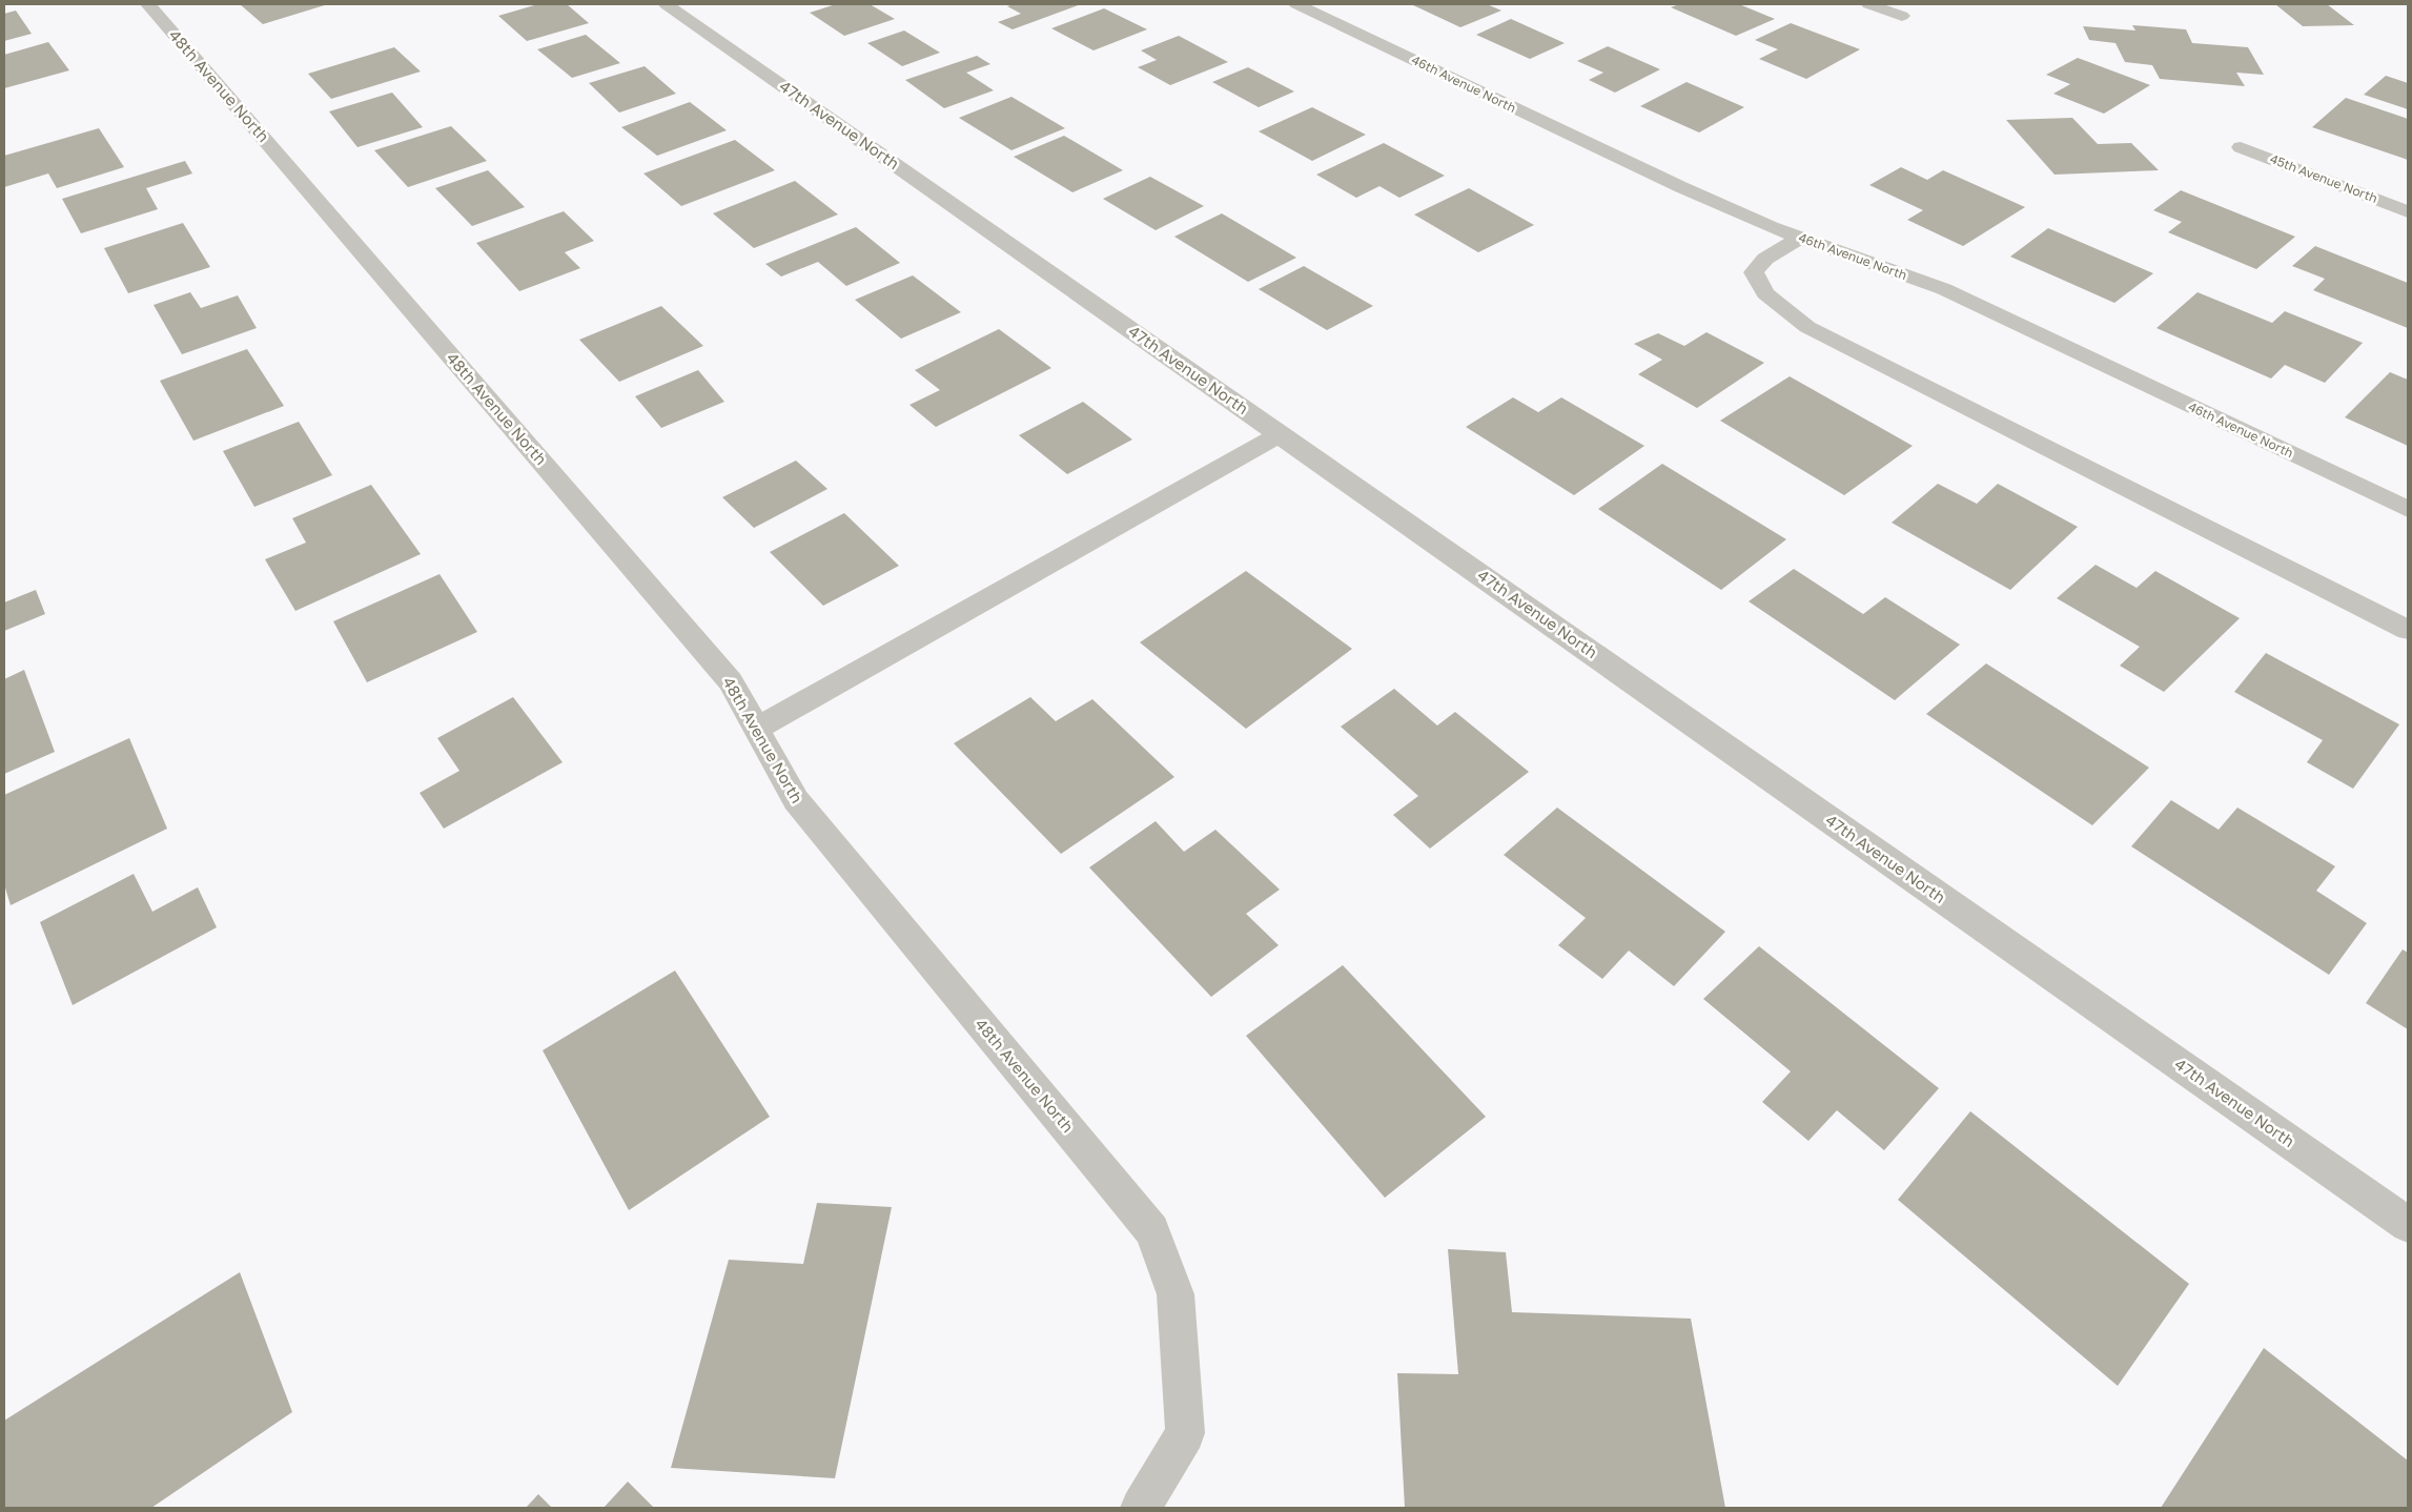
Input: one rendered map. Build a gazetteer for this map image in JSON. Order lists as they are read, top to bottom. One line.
{"streets":{"street":["46th Avenue North","48th Avenue North","47th Avenue North","45th Avenue North"]}}
